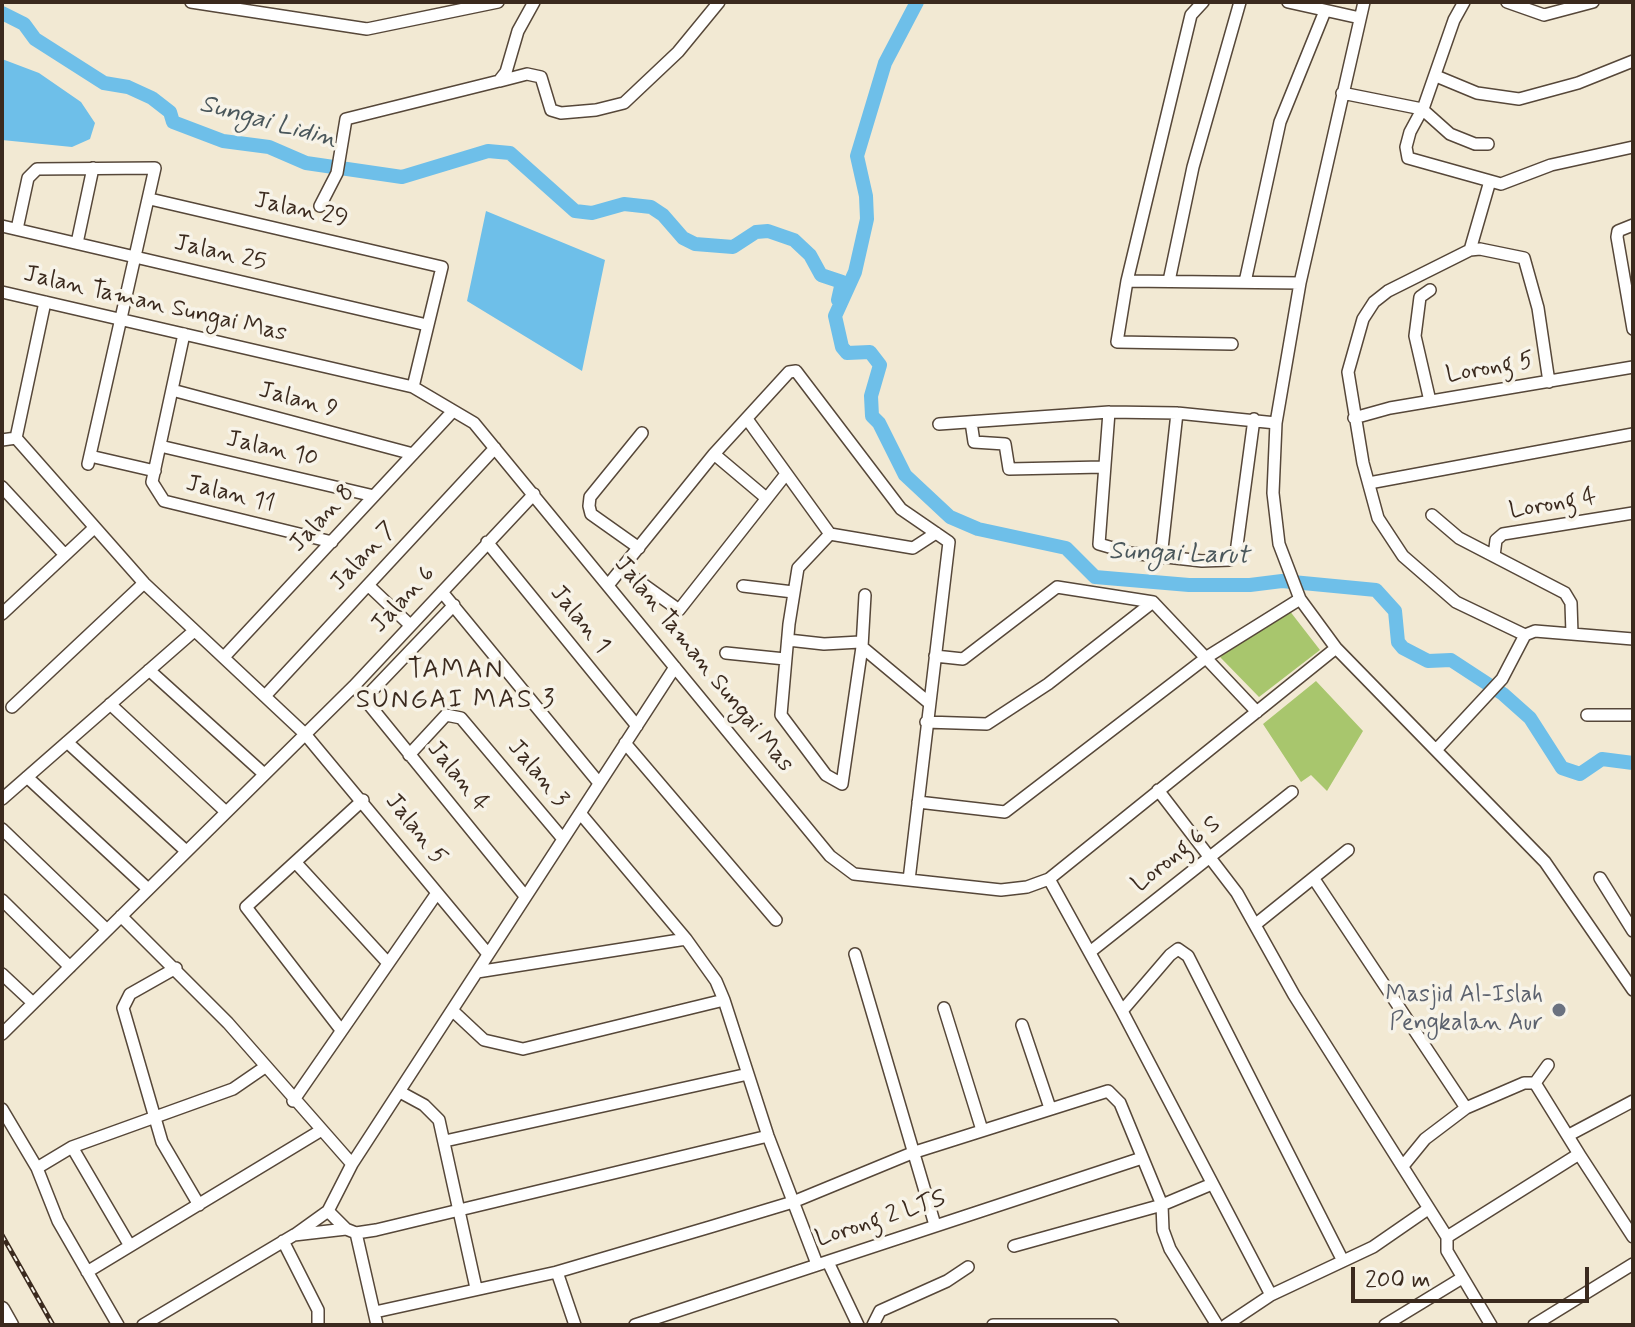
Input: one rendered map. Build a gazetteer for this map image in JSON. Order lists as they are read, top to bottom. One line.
{"streets":{"street":["Jalan 29","Jalan 25","Jalan Taman Sungai Mas","Lorong 5","Jalan 9","Jalan 10","Jalan 11","Lorong 4","Jalan 8","Jalan 7","Jalan 6","Jalan 1","Jalan 3","Jalan 4","Jalan 5","Lorong 6 S","Lorong 2 LTS"]},"crossings":[["Jalan 29","Jalan 25"],["Jalan Taman Sungai Mas","Jalan 8"],["Jalan Taman Sungai Mas","Jalan 7"],["Jalan Taman Sungai Mas","Jalan 6"],["Jalan 9","Jalan 8"],["Jalan 10","Jalan 8"],["Jalan 11","Jalan 8"],["Jalan 8","Jalan 5"],["Jalan 7","Jalan 5"],["Jalan 6","Jalan 1"],["Jalan 6","Jalan 4"],["Jalan 6","Jalan 5"],["Jalan 3","Jalan 4"]],"districts":["TAMAN SUNGAI MAS 3"],"water":["Sungai Lidin","Sungai Larut"],"places":["Masjid Al-Islah Pengkalan Aur"],"scale_bar":"200 m"}
